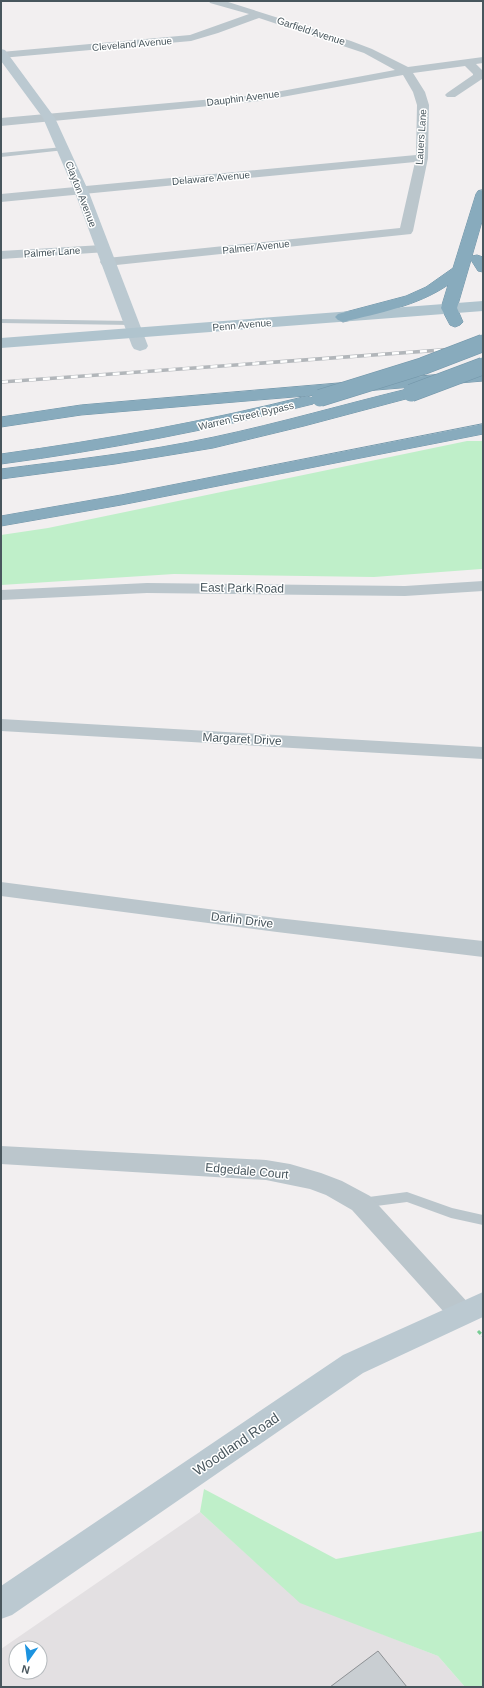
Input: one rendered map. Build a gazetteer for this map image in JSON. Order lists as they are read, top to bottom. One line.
{"streets":{"highway":["Warren Street Bypass"],"main road":["Penn Avenue"],"street":["Garfield Avenue","Cleveland Avenue","Dauphin Avenue","Lauers Lane","Delaware Avenue","Clayton Avenue","Palmer Avenue","Palmer Lane","East Park Road","Margaret Drive","Darlin Drive","Edgedale Court","Woodland Road"]},"crossings":[["Garfield Avenue","Cleveland Avenue"],["Garfield Avenue","Dauphin Avenue"],["Garfield Avenue","Lauers Lane"],["Cleveland Avenue","Clayton Avenue"],["Dauphin Avenue","Lauers Lane"],["Dauphin Avenue","Clayton Avenue"],["Lauers Lane","Delaware Avenue"],["Lauers Lane","Palmer Avenue"],["Delaware Avenue","Clayton Avenue"],["Clayton Avenue","Palmer Avenue"],["Clayton Avenue","Palmer Lane"],["Clayton Avenue","Penn Avenue"],["Edgedale Court","Woodland Road"]],"north":"bottom"}
